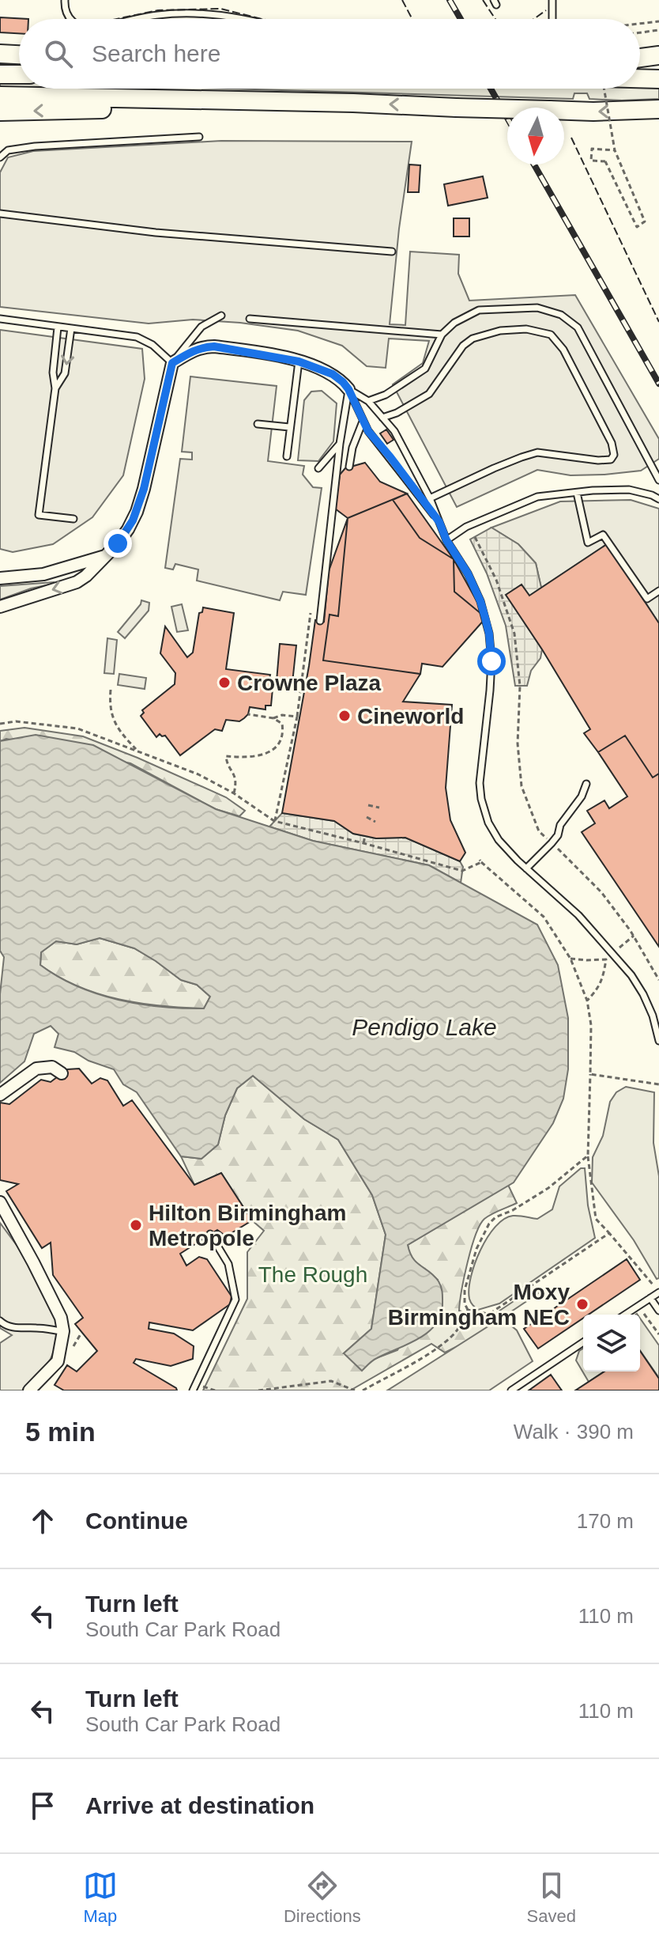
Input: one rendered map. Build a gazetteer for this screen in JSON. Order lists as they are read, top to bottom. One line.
{"water":["Pendigo Lake"],"parks":["The Rough"],"places":["Crowne Plaza","Cineworld","Hilton Birmingham Metropole","Moxy Birmingham NEC"],"north":"bottom","page":{"search":"Search here","heading":["5 min","Walk · 390 m"],"list":[["Continue","170 m"],["Turn left","South Car Park Road","110 m"],["Turn left","South Car Park Road","110 m"],"Arrive at destination"],"nav":["Map","Directions","Saved"]}}
